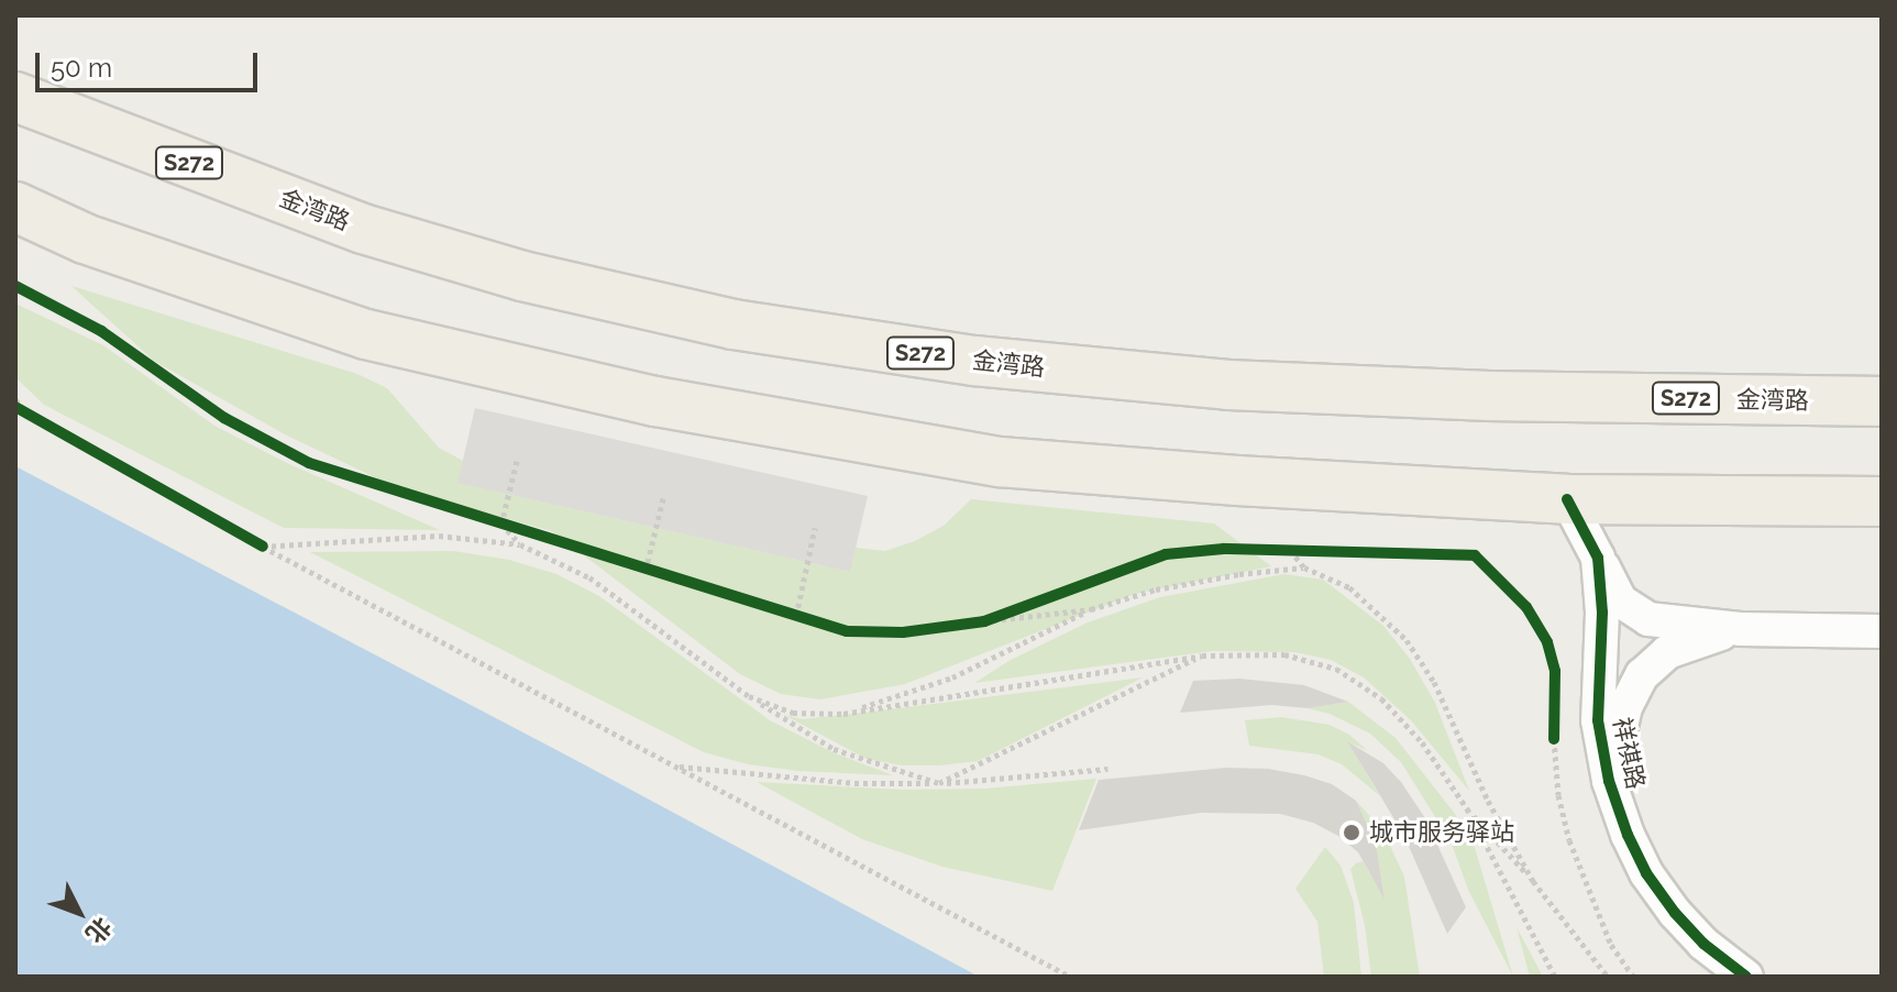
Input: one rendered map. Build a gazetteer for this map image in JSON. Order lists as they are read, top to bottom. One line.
{"streets":{"main road":["S272","金湾路"],"street":["祥祺路"]},"places":["城市服务驿站"],"scale_bar":"50 m","north":"bottom right"}
